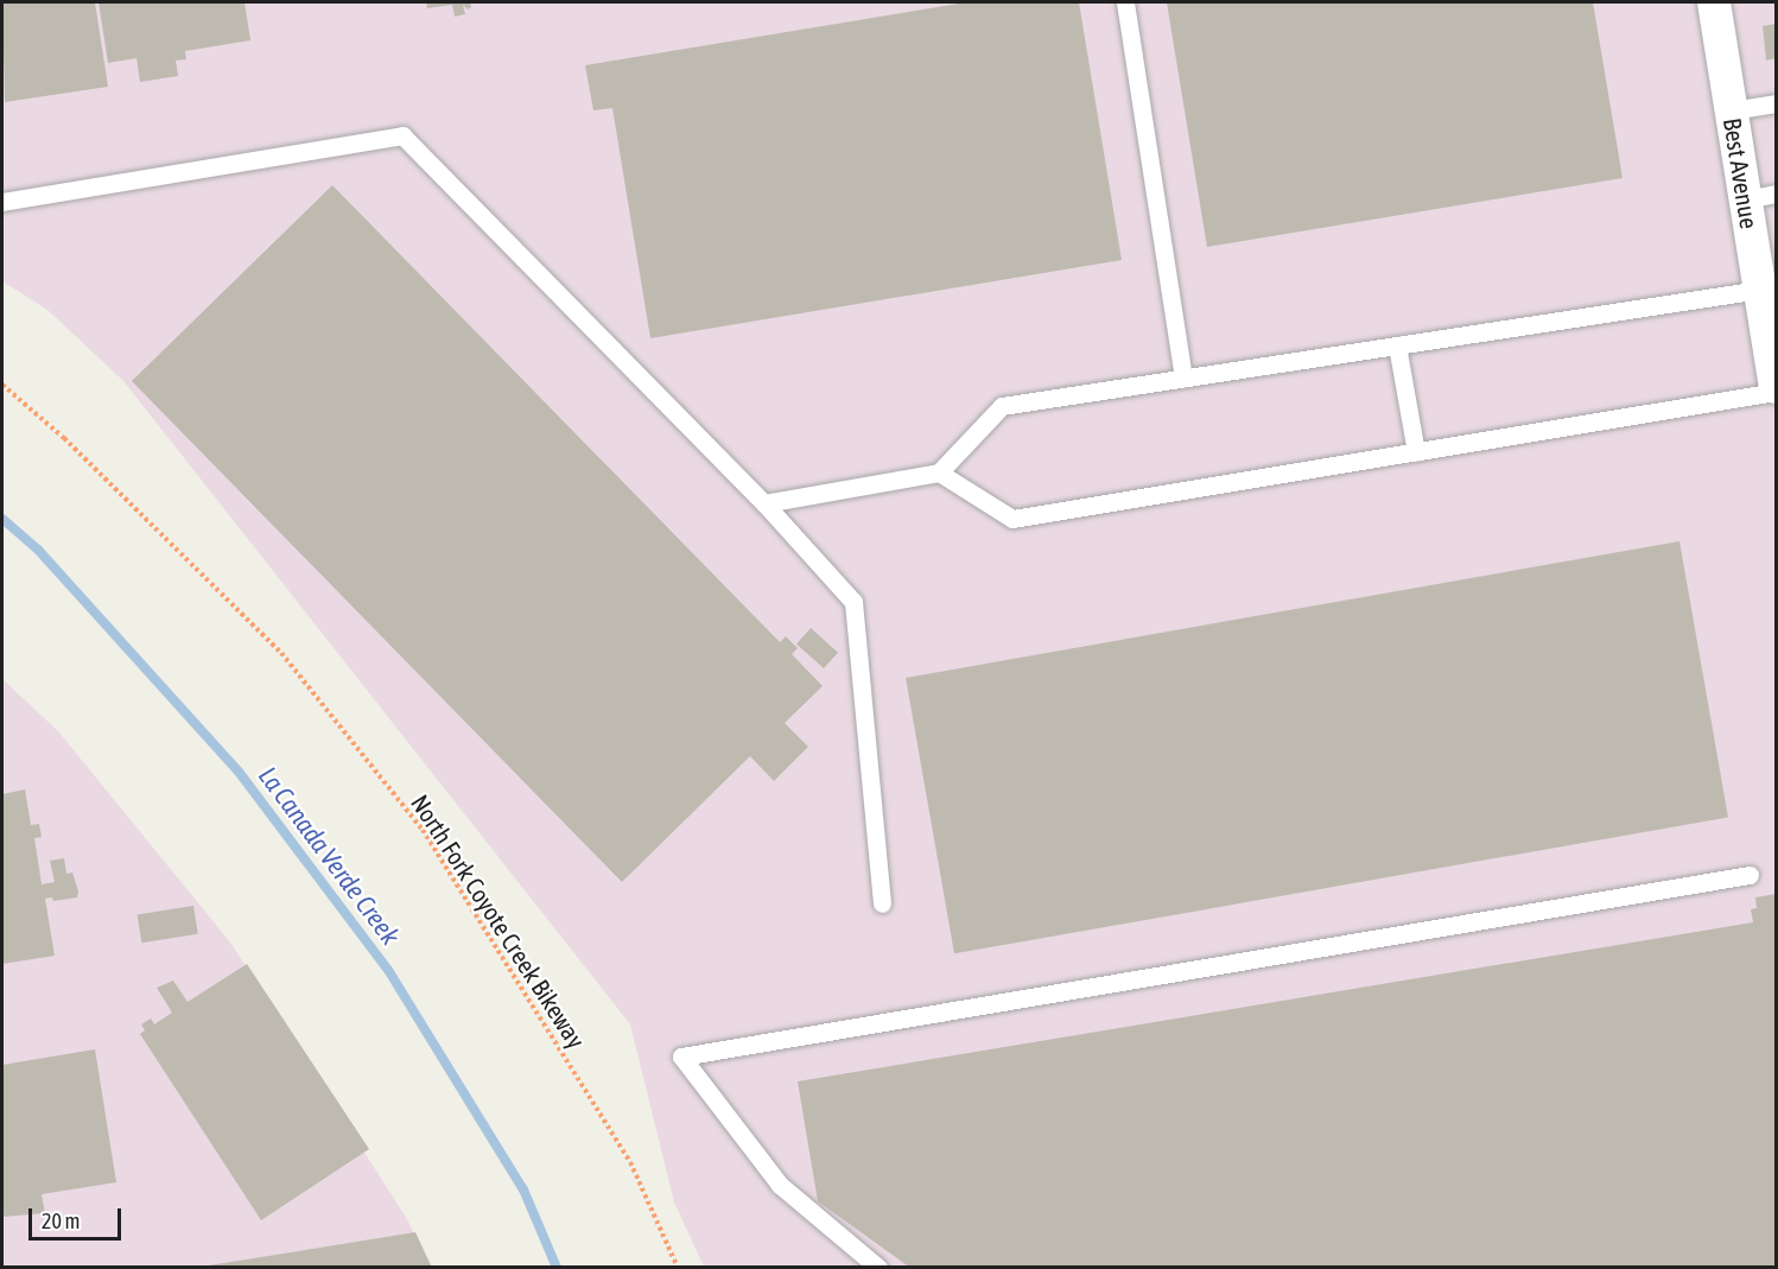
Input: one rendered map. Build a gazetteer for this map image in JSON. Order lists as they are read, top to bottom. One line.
{"streets":{"street":["Best Avenue"],"path":["North Fork Coyote Creek Bikeway"]},"water":["La Canada Verde Creek"],"scale_bar":"20 m"}
